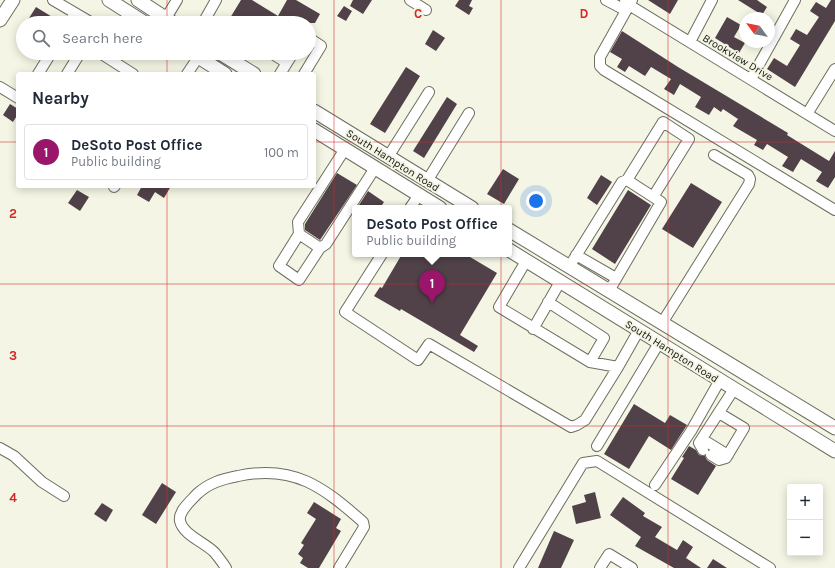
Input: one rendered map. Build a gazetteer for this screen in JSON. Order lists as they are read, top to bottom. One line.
{"streets":{"main road":["South Hampton Road"],"street":["Brookview Drive"]},"north":"top left","page":{"search":"Search here","heading":"Nearby","list":[{"mark":"1","name":"DeSoto Post Office","note":"Public building","value":"100 m"}],"popup":["DeSoto Post Office","Public building"],"pins":"1","map_buttons":["+","−"]},"grid":{"columns":["C","D"],"rows":["2","3","4"]}}
